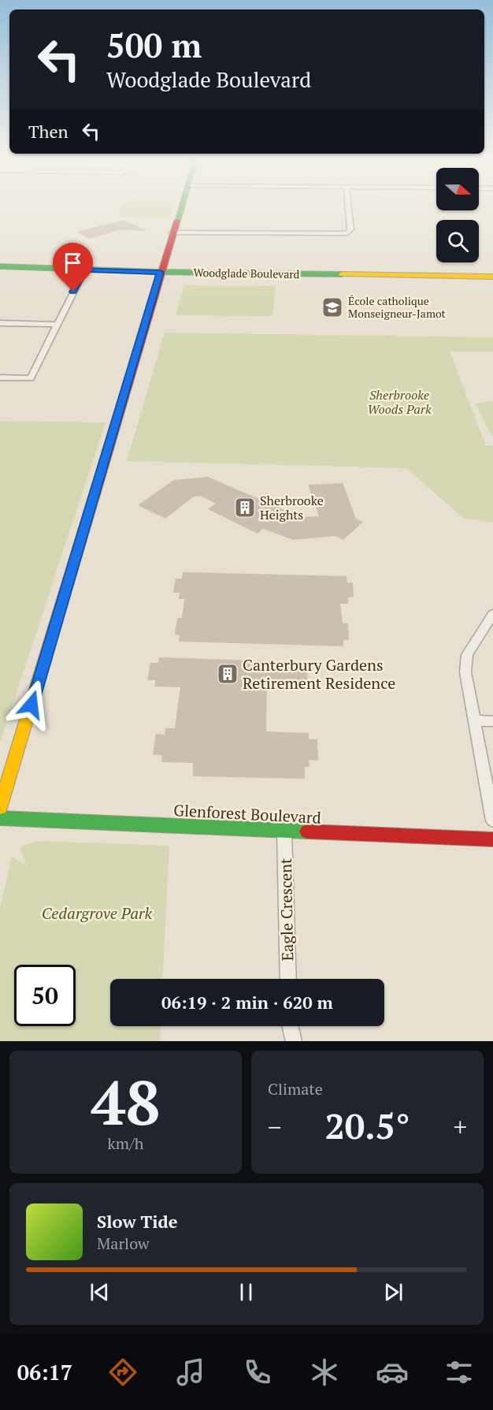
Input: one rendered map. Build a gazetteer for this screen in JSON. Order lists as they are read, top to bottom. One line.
{"streets":{"main road":["Woodglade Boulevard","Glenforest Boulevard"],"street":["Eagle Crescent"]},"crossings":[["Glenforest Boulevard","Eagle Crescent"]],"parks":["Sherbrooke Woods Park","Cedargrove Park"],"places":{"school or university":["École catholique Monseigneur-Jamot"],"building":["Sherbrooke Heights","Canterbury Gardens Retirement Residence"]},"north":"right","page":{"turn":["500 m","Woodglade Boulevard"],"then":"Then","limit":"50","trip":"06:19 · 2 min · 620 m","tile":[["48","km/h"],"Climate"],"heat":["−","20.5°","+"],"song":["Slow Tide","Marlow"],"tabs":"06:17"}}
